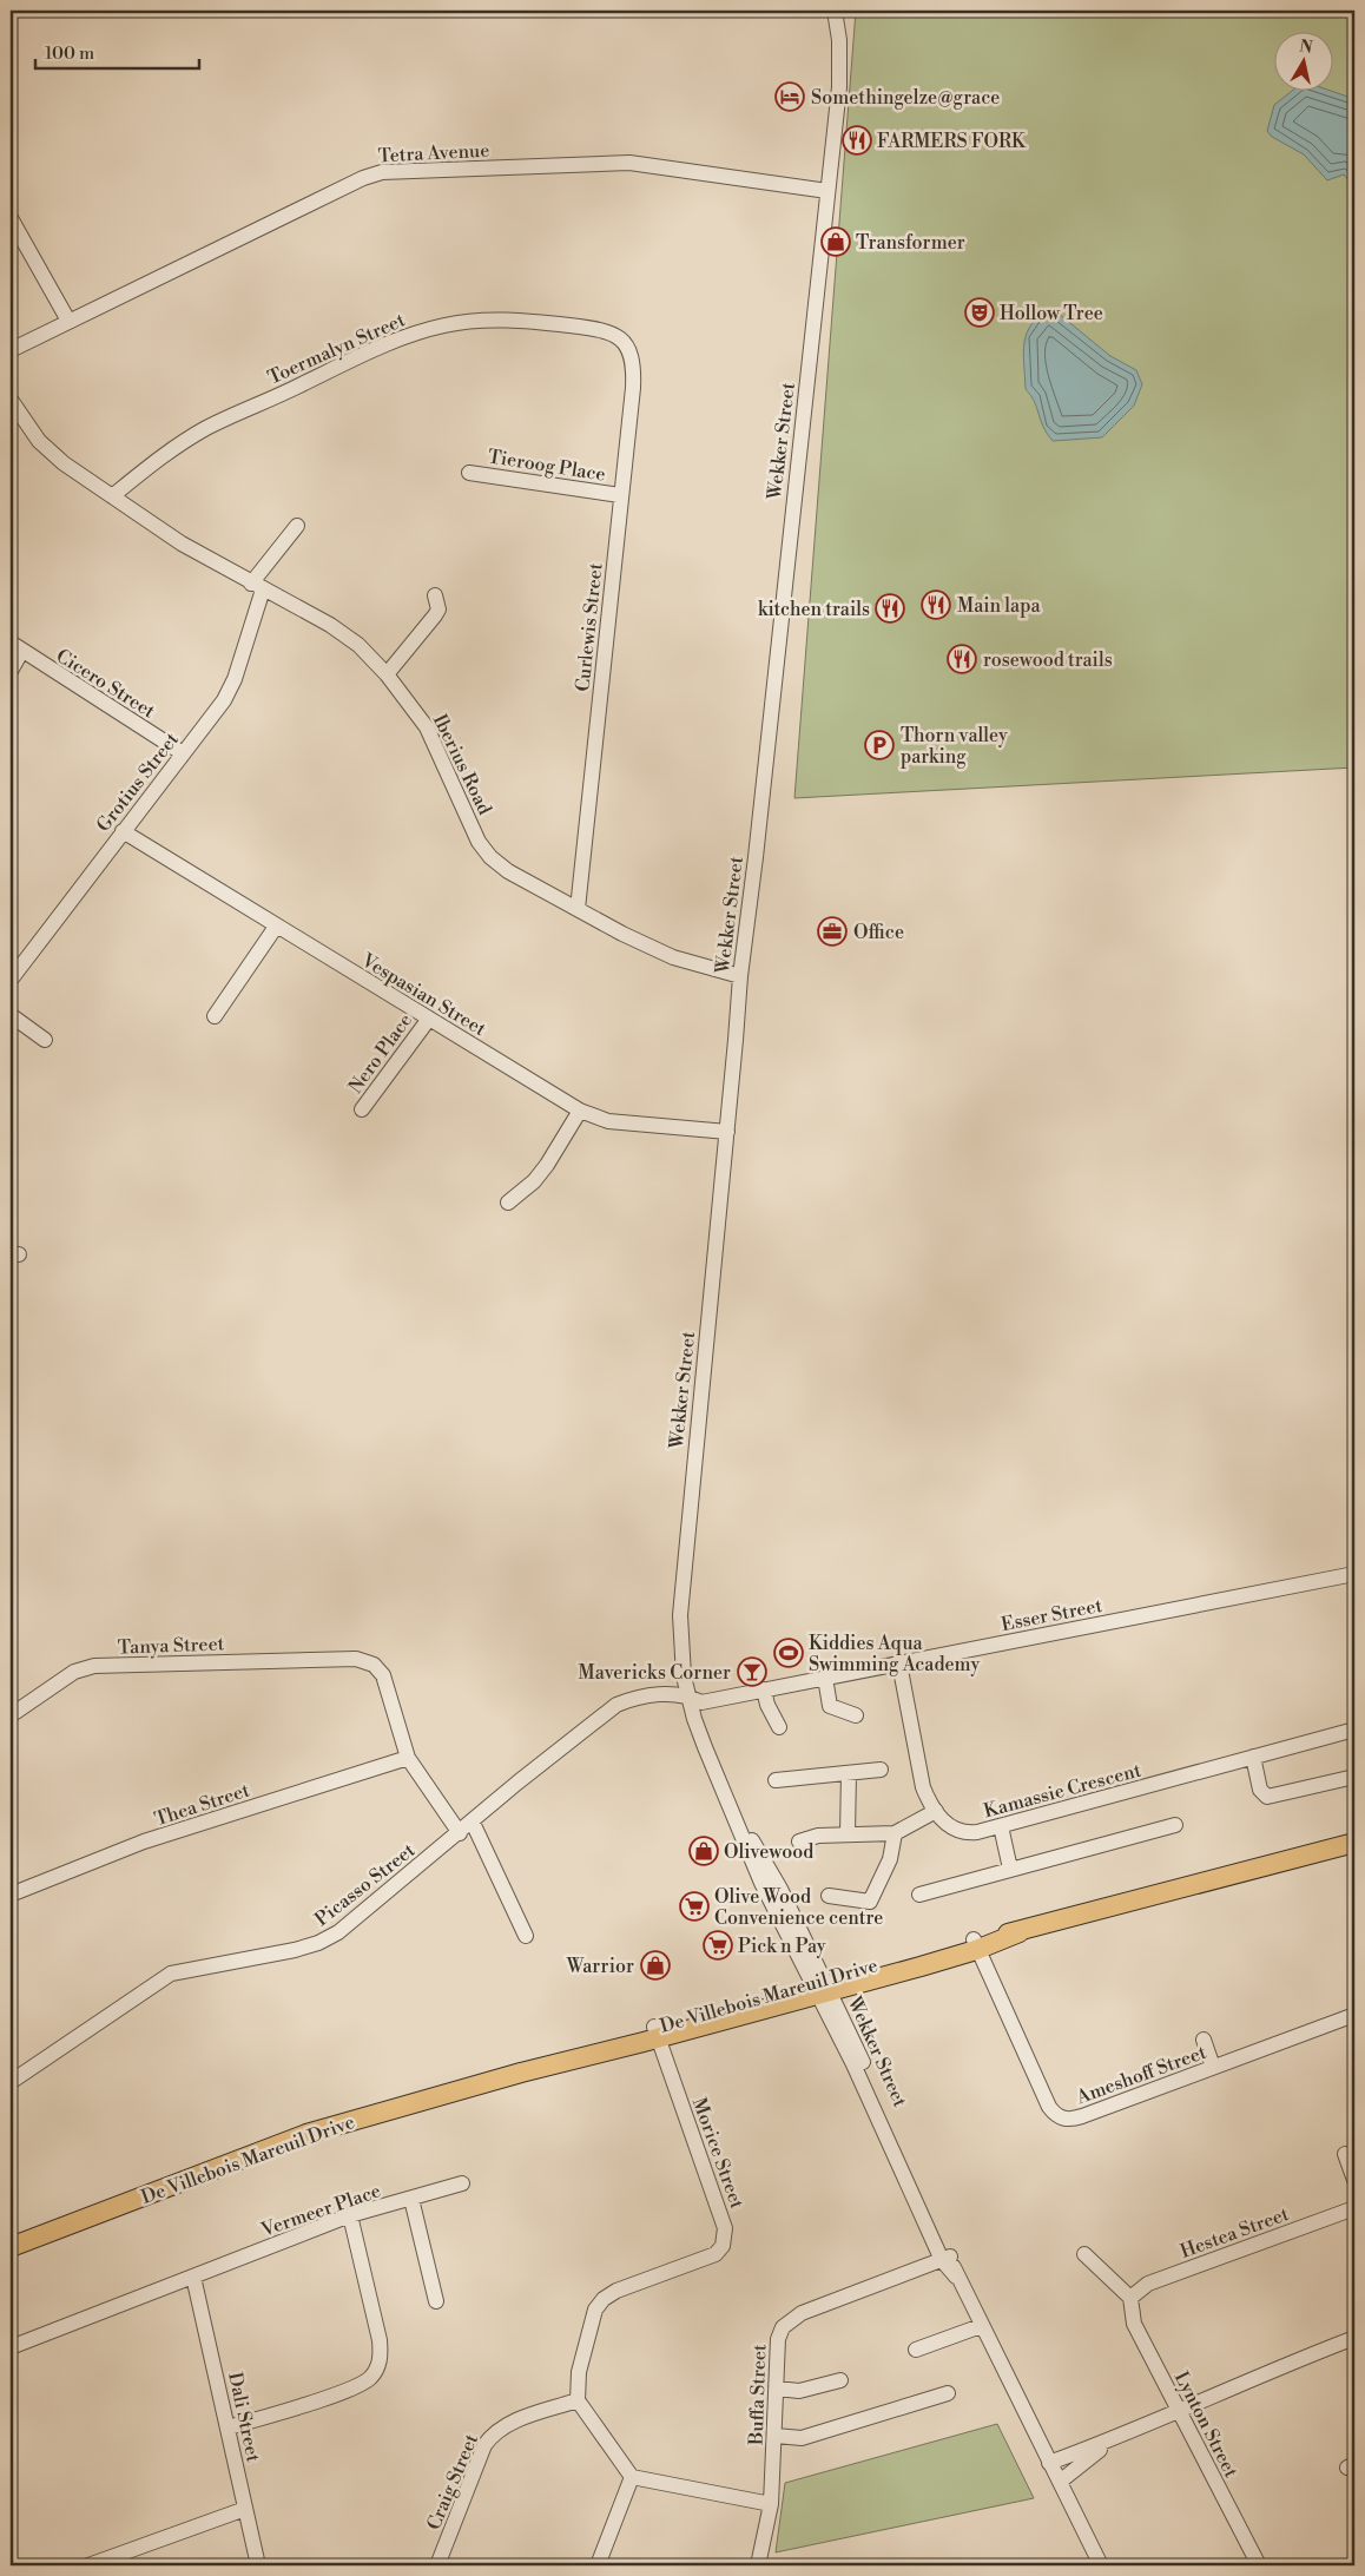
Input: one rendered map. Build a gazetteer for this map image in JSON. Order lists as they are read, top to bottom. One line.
{"streets":{"main road":["De Villebois Mareuil Drive"],"street":["Tetra Avenue","Toermalyn Street","Wekker Street","Tieroog Place","Curlewis Street","Cicero Street","Iberius Road","Grotius Street","Vespasian Street","Nero Place","Esser Street","Tanya Street","Kamassie Crescent","Thea Street","Picasso Street","Ameshoff Street","Morice Street","Vermeer Place","Hestea Street","Buffa Street","Dali Street","Lynton Street","Craig Street"]},"crossings":[["Tetra Avenue","Wekker Street"],["Toermalyn Street","Curlewis Street"],["Toermalyn Street","Iberius Road"],["Wekker Street","Iberius Road"],["Wekker Street","Vespasian Street"],["Wekker Street","Esser Street"],["Wekker Street","Picasso Street"],["Wekker Street","De Villebois Mareuil Drive"],["Wekker Street","Buffa Street"],["Tieroog Place","Curlewis Street"],["Curlewis Street","Iberius Road"],["Cicero Street","Grotius Street"],["Iberius Road","Grotius Street"],["Grotius Street","Vespasian Street"],["Vespasian Street","Nero Place"],["Esser Street","Kamassie Crescent"],["Esser Street","Picasso Street"],["Tanya Street","Thea Street"],["De Villebois Mareuil Drive","Ameshoff Street"],["De Villebois Mareuil Drive","Morice Street"],["Morice Street","Craig Street"],["Vermeer Place","Dali Street"],["Hestea Street","Lynton Street"]],"places":{"hotel":["Somethingelze@grace"],"restaurant":["FARMERS FORK","Main lapa","kitchen trails","rosewood trails"],"shop":["Transformer","Olivewood","Warrior"],"theatre":["Hollow Tree"],"parking":["Thorn valley parking"],"office":["Office"],"sports":["Kiddies Aqua Swimming Academy"],"bar":["Mavericks Corner"],"supermarket":["Olive Wood Convenience centre","Pick n Pay"]},"scale_bar":"100 m","north":"top"}
